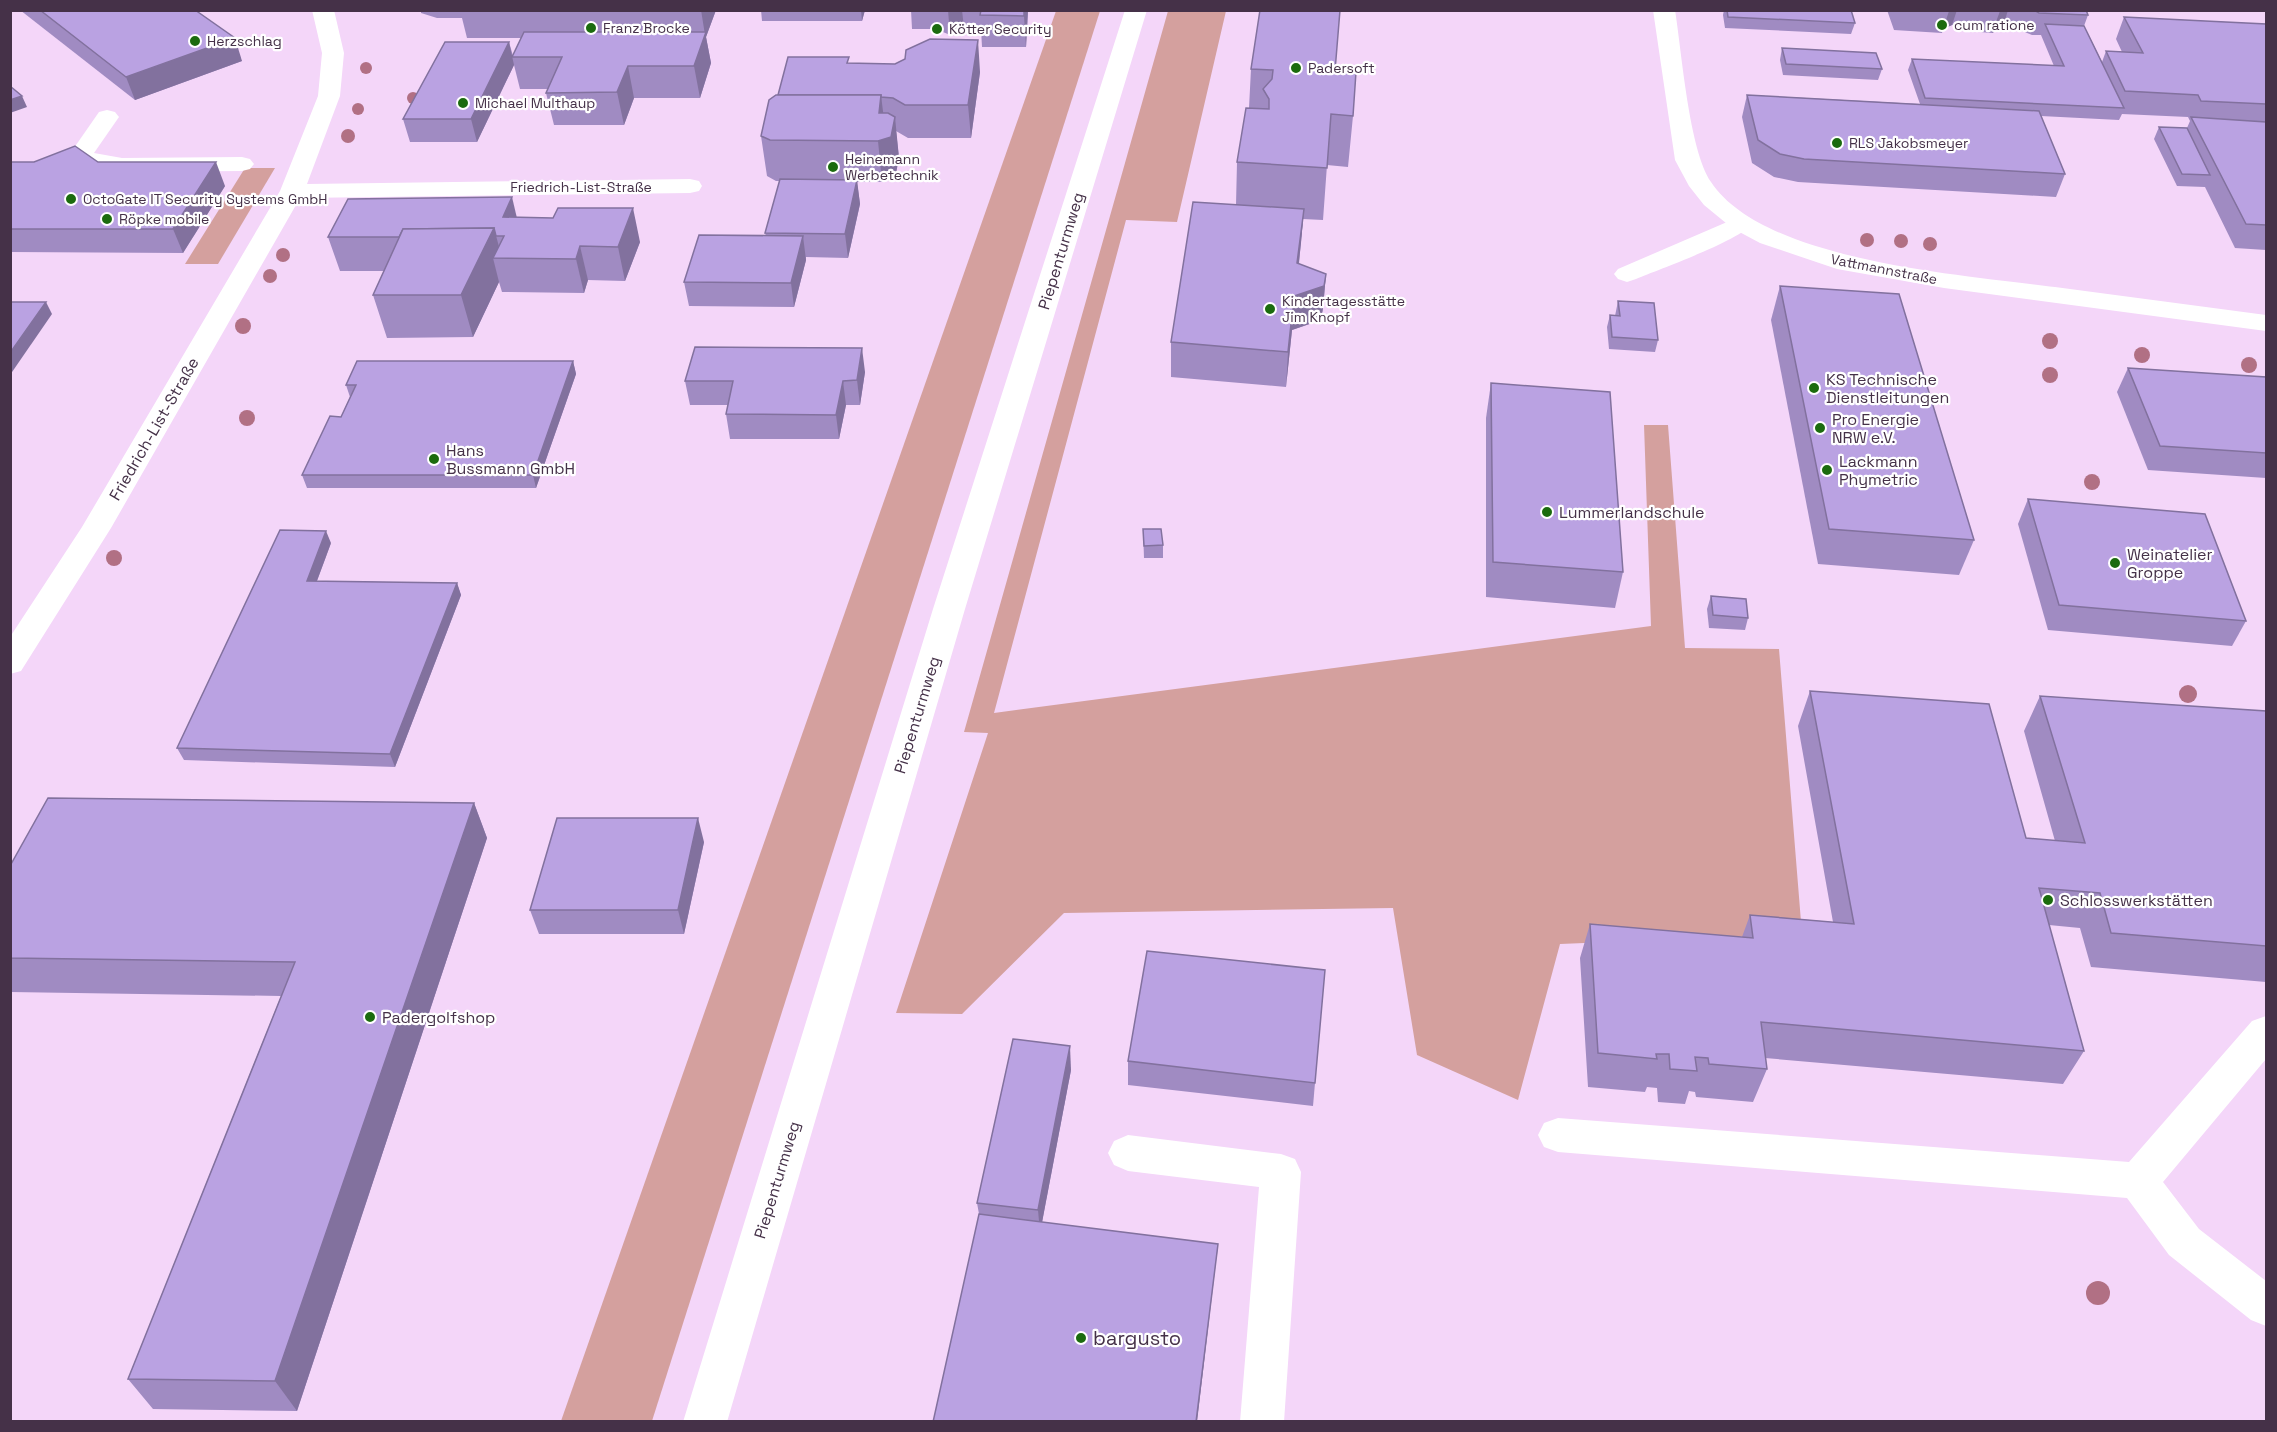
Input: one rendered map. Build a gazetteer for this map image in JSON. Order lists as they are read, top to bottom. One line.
{"streets":{"street":["Friedrich-List-Straße","Piepenturmweg","Vattmannstraße"]},"places":["cum ratione","Franz Brocke","Kötter Security","Herzschlag","Padersoft","Michael Multhaup","RLS Jakobsmeyer","Heinemann Werbetechnik","OctoGate IT Security Systems GmbH","Röpke mobile","Kindertagesstätte Jim Knopf","KS Technische Dienstleitungen","Pro Energie NRW e.V.","Hans Bussmann GmbH","Lackmann Phymetric","Lummerlandschule","Weinatelier Groppe","Schlosswerkstätten","Padergolfshop","bargusto"]}
